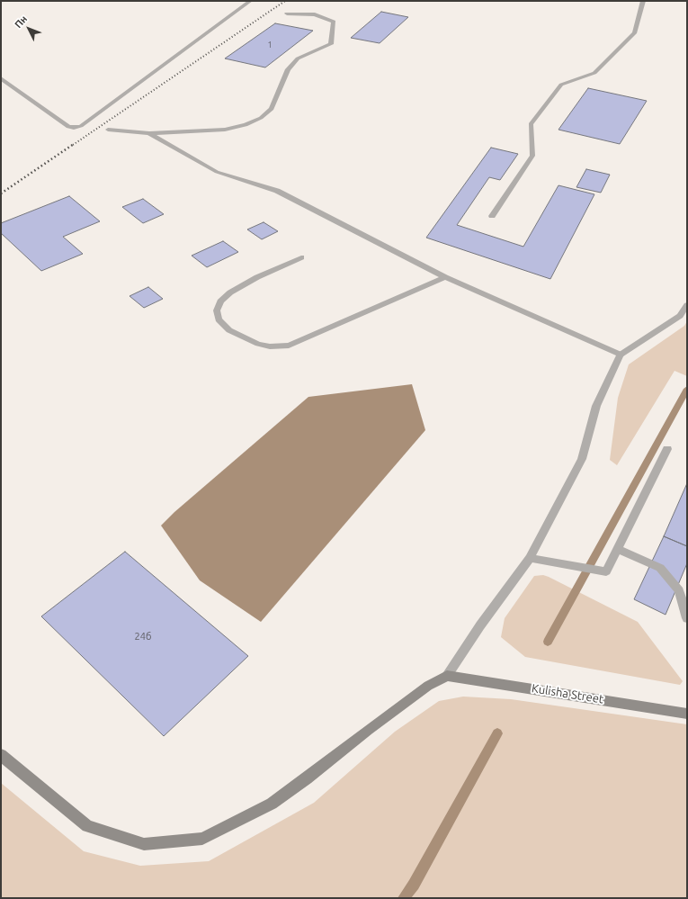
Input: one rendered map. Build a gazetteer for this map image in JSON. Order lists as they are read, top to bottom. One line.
{"streets":{"main road":["Kulisha Street"]},"house_numbers":["1","24б"],"north":"top left"}
